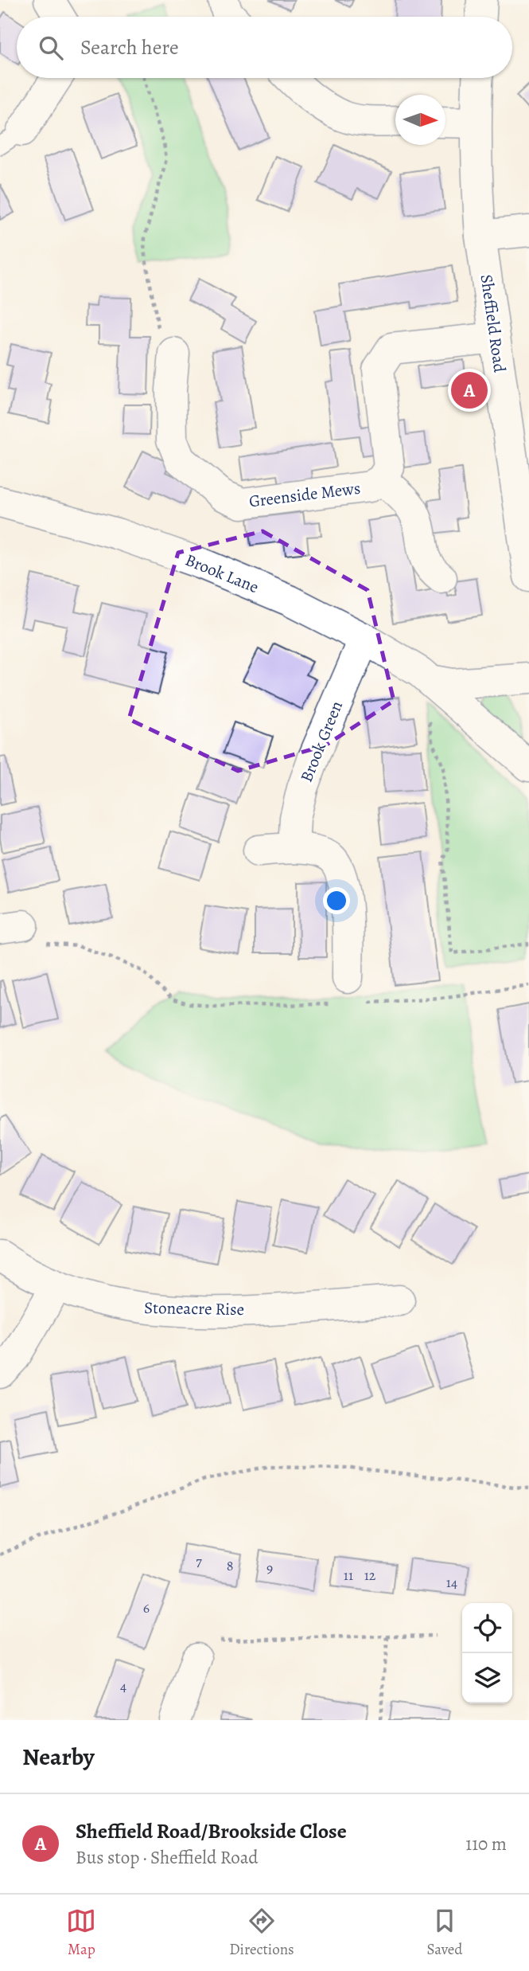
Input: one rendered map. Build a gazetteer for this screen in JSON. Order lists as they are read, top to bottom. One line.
{"streets":{"street":["Sheffield Road","Greenside Mews","Brook Lane","Brook Green","Stoneacre Rise"]},"crossings":[["Sheffield Road","Greenside Mews"],["Brook Lane","Brook Green"]],"house_numbers":["7","8","9","11","12","14","6","4"],"north":"right","page":{"search":"Search here","pins":"A","heading":"Nearby","list":[{"mark":"A","name":"Sheffield Road/Brookside Close","note":"Bus stop · Sheffield Road","value":"110 m"}],"nav":["Map","Directions","Saved"]}}
